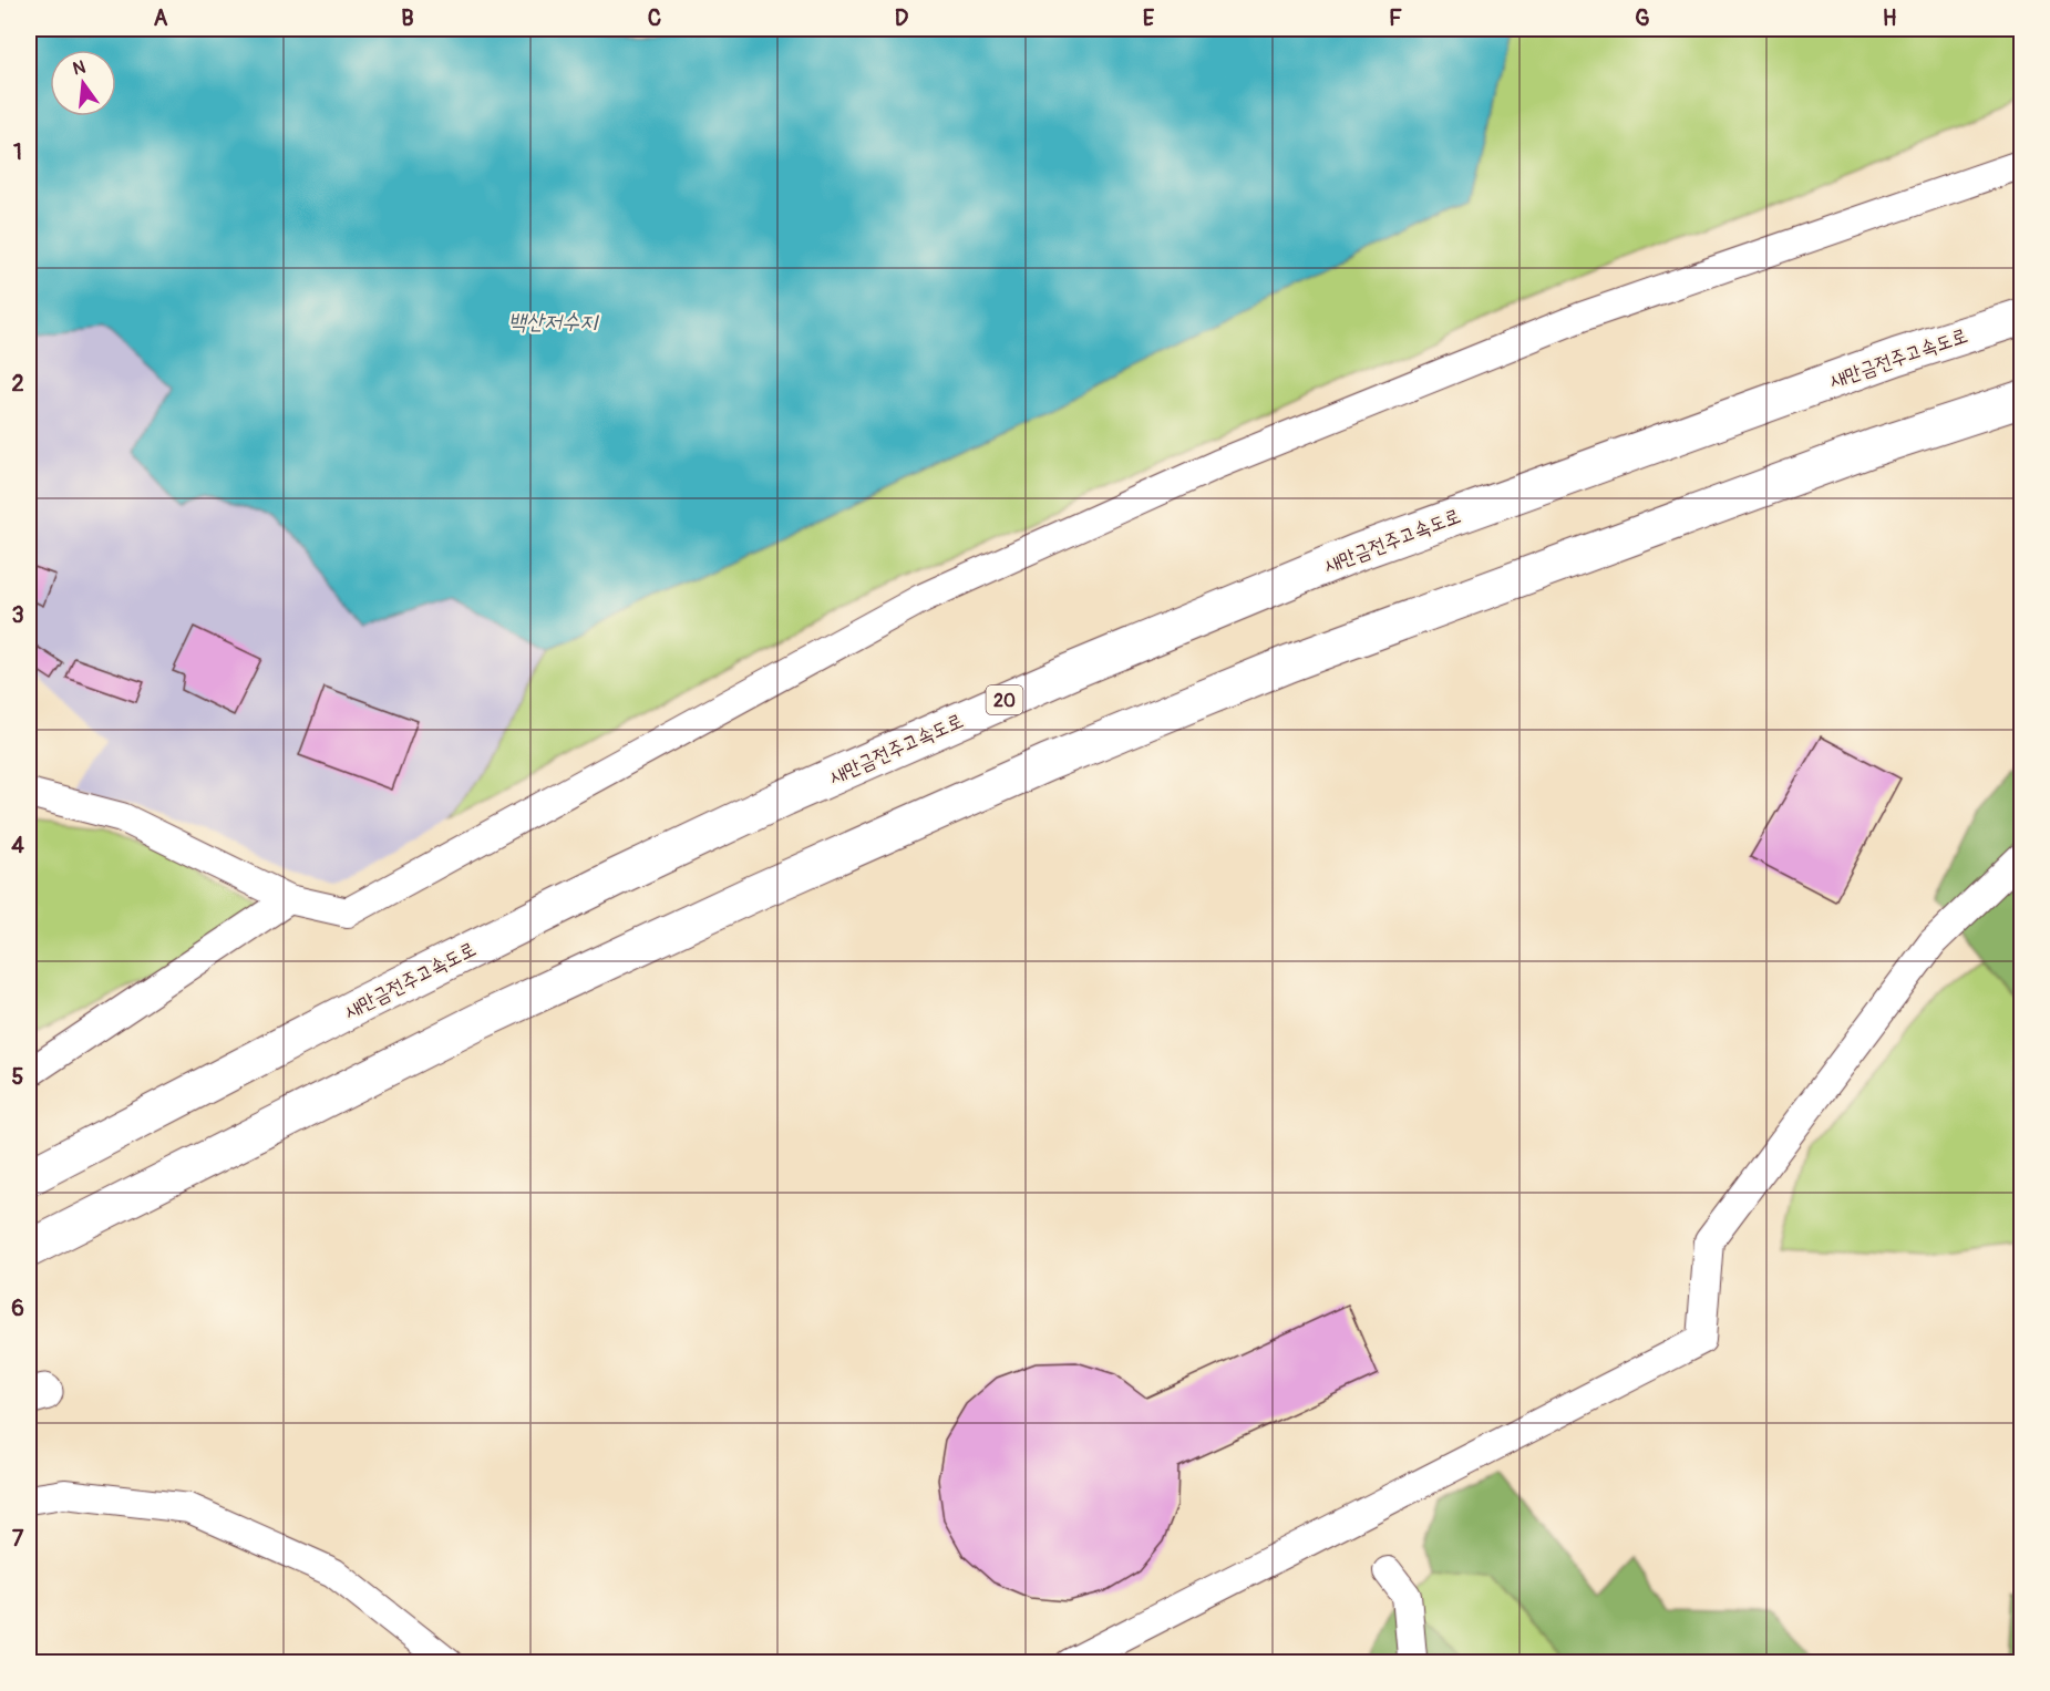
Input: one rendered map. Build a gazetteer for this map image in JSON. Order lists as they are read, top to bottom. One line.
{"streets":{"highway":["새만금전주고속도로","20"]},"water":["백산저수지"],"north":"top","grid":{"columns":["A","B","C","D","E","F","G","H"],"rows":["1","2","3","4","5","6","7"]}}
